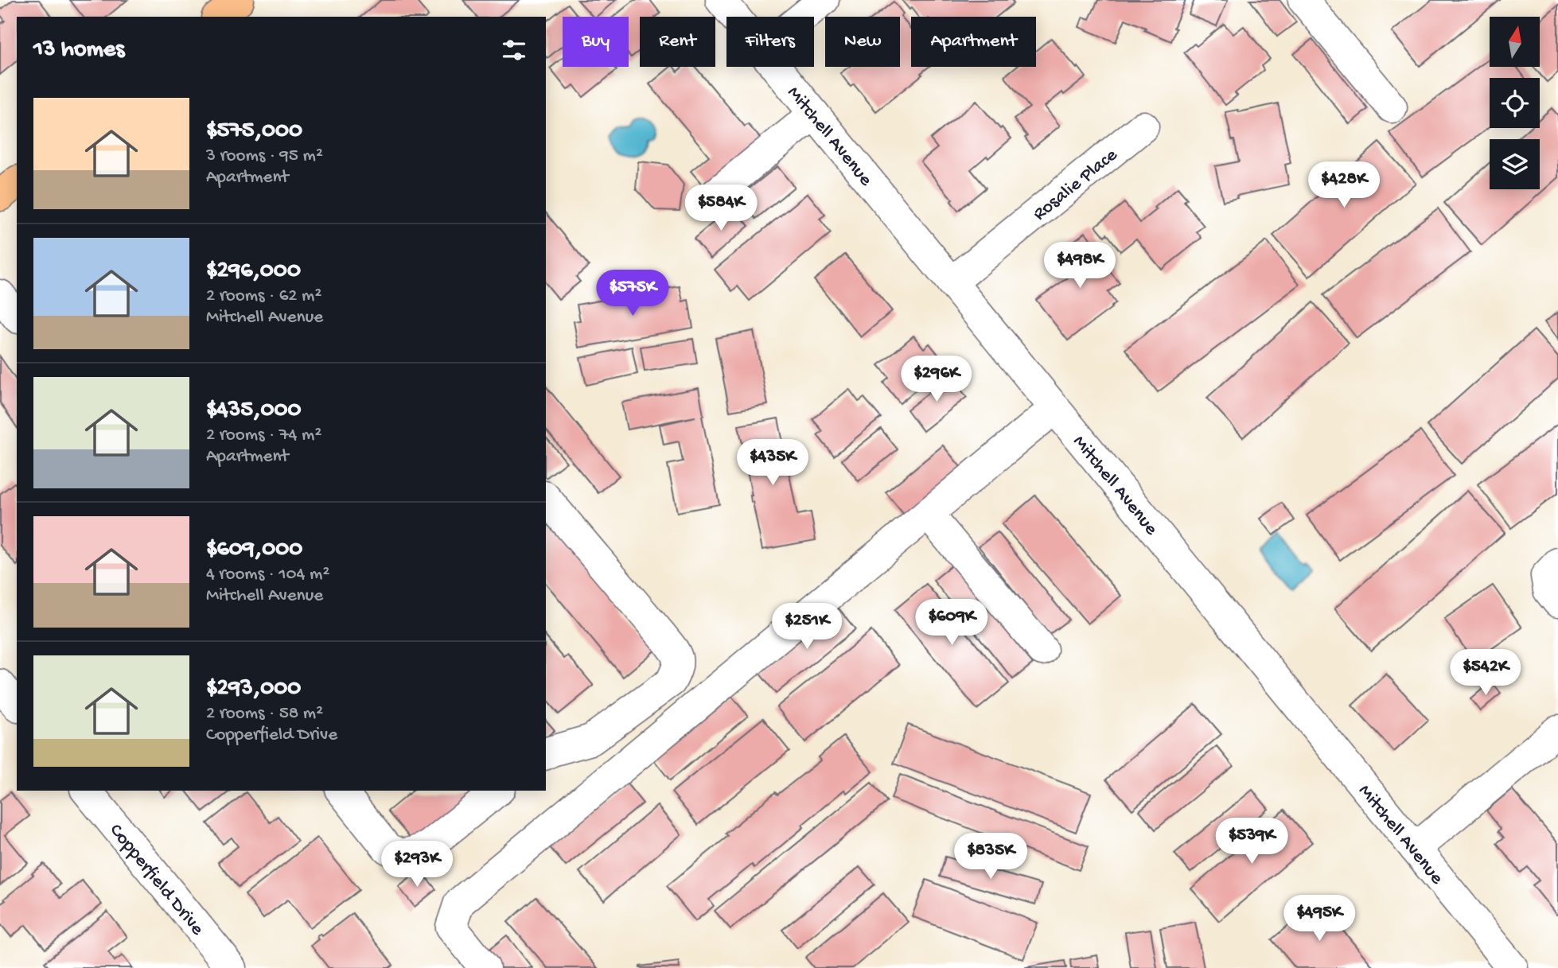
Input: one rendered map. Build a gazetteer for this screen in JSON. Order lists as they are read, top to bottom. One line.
{"streets":{"street":["Mitchell Avenue","Rosalie Place","Copperfield Drive"]},"crossings":[["Mitchell Avenue","Rosalie Place"]],"north":"top","page":{"chip":["Buy","Rent","Filters","New","Apartment"],"heading":"13 homes","list":[{"name":"$575,000","note":"3 rooms · 95 m² · Apartment"},{"name":"$296,000","note":"2 rooms · 62 m² · Mitchell Avenue"},{"name":"$435,000","note":"2 rooms · 74 m² · Apartment"},{"name":"$609,000","note":"4 rooms · 104 m² · Mitchell Avenue"},{"name":"$293,000","note":"2 rooms · 58 m² · Copperfield Drive"}],"price":["$428K","$584K","$498K","$575K","$296K","$435K","$609K","$251K","$542K","$539K","$835K","$293K","$495K"]}}
